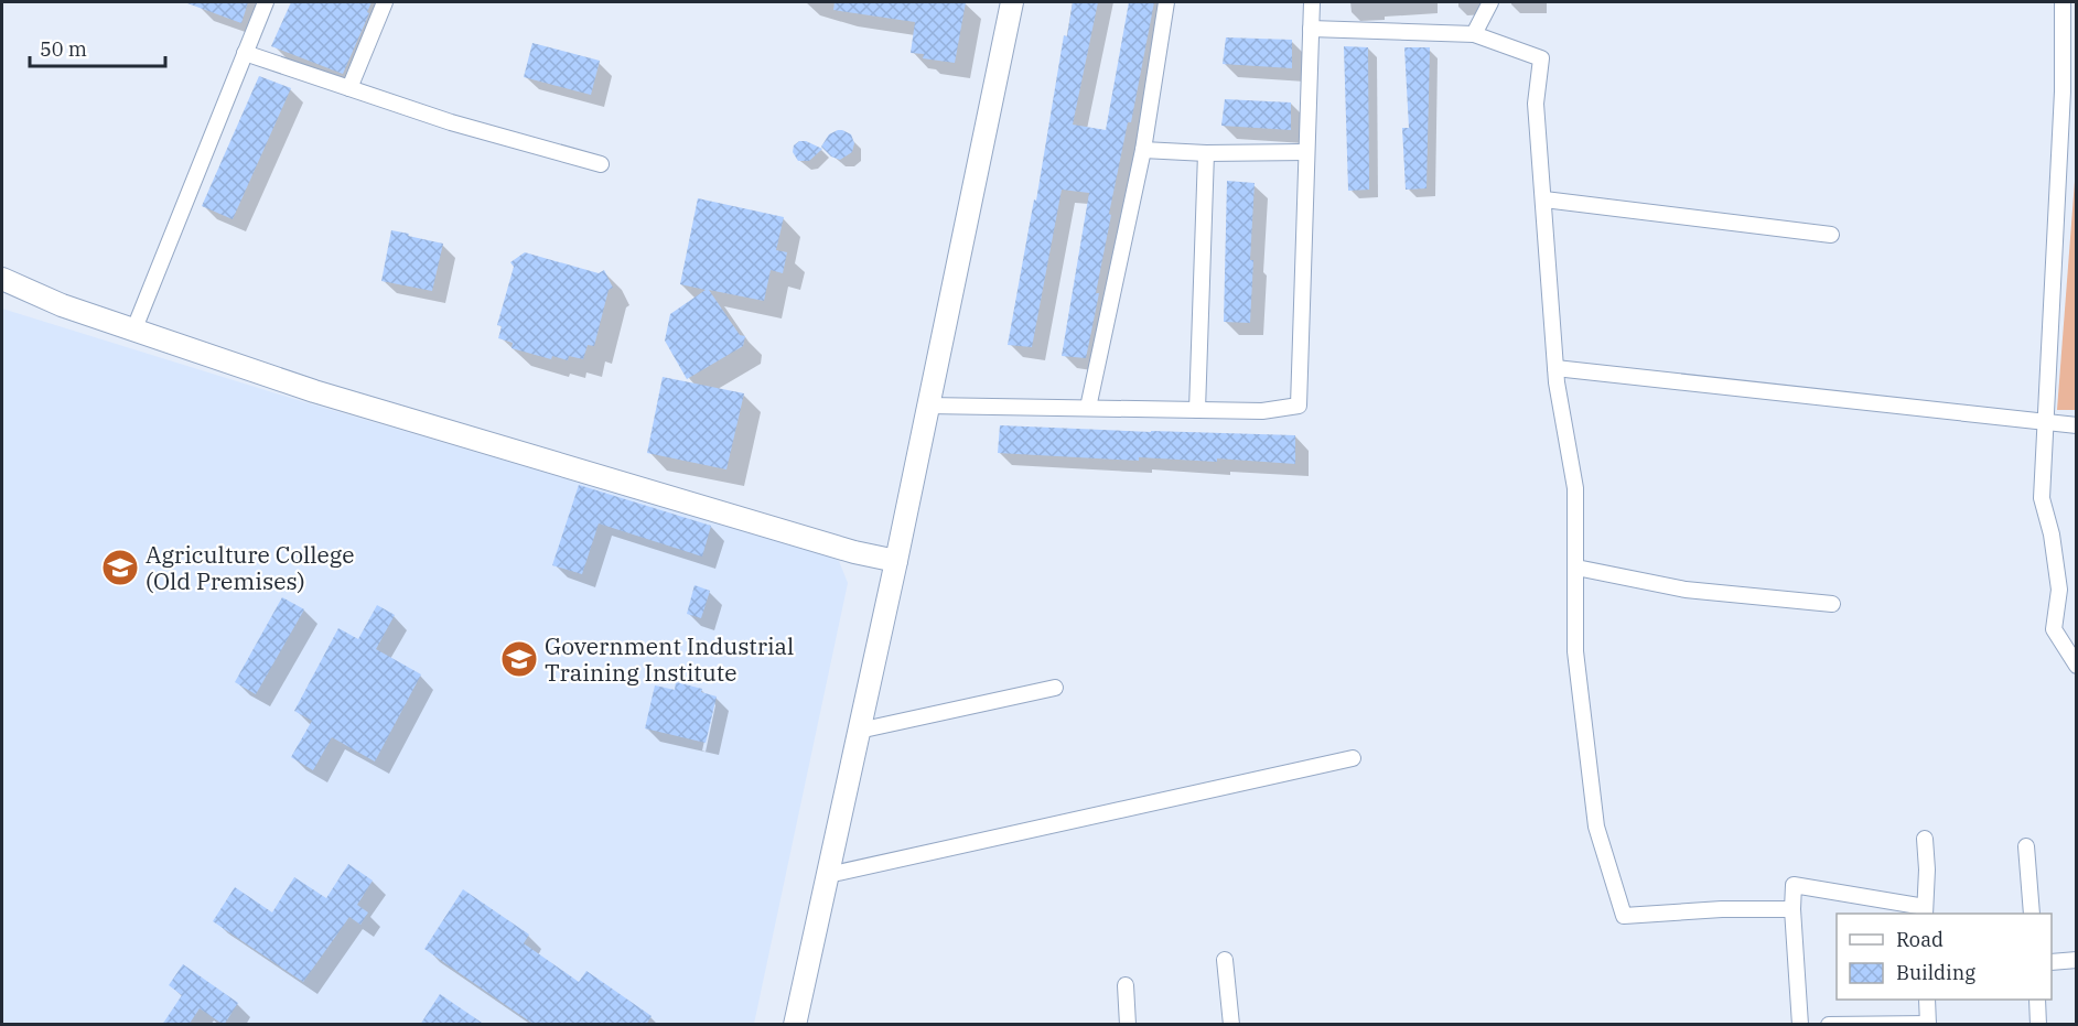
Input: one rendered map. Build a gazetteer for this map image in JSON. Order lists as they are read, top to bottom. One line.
{"places":{"school or university":["Agriculture College (Old Premises)","Government Industrial Training Institute"]},"legend":["Road","Building"],"scale_bar":"50 m"}
